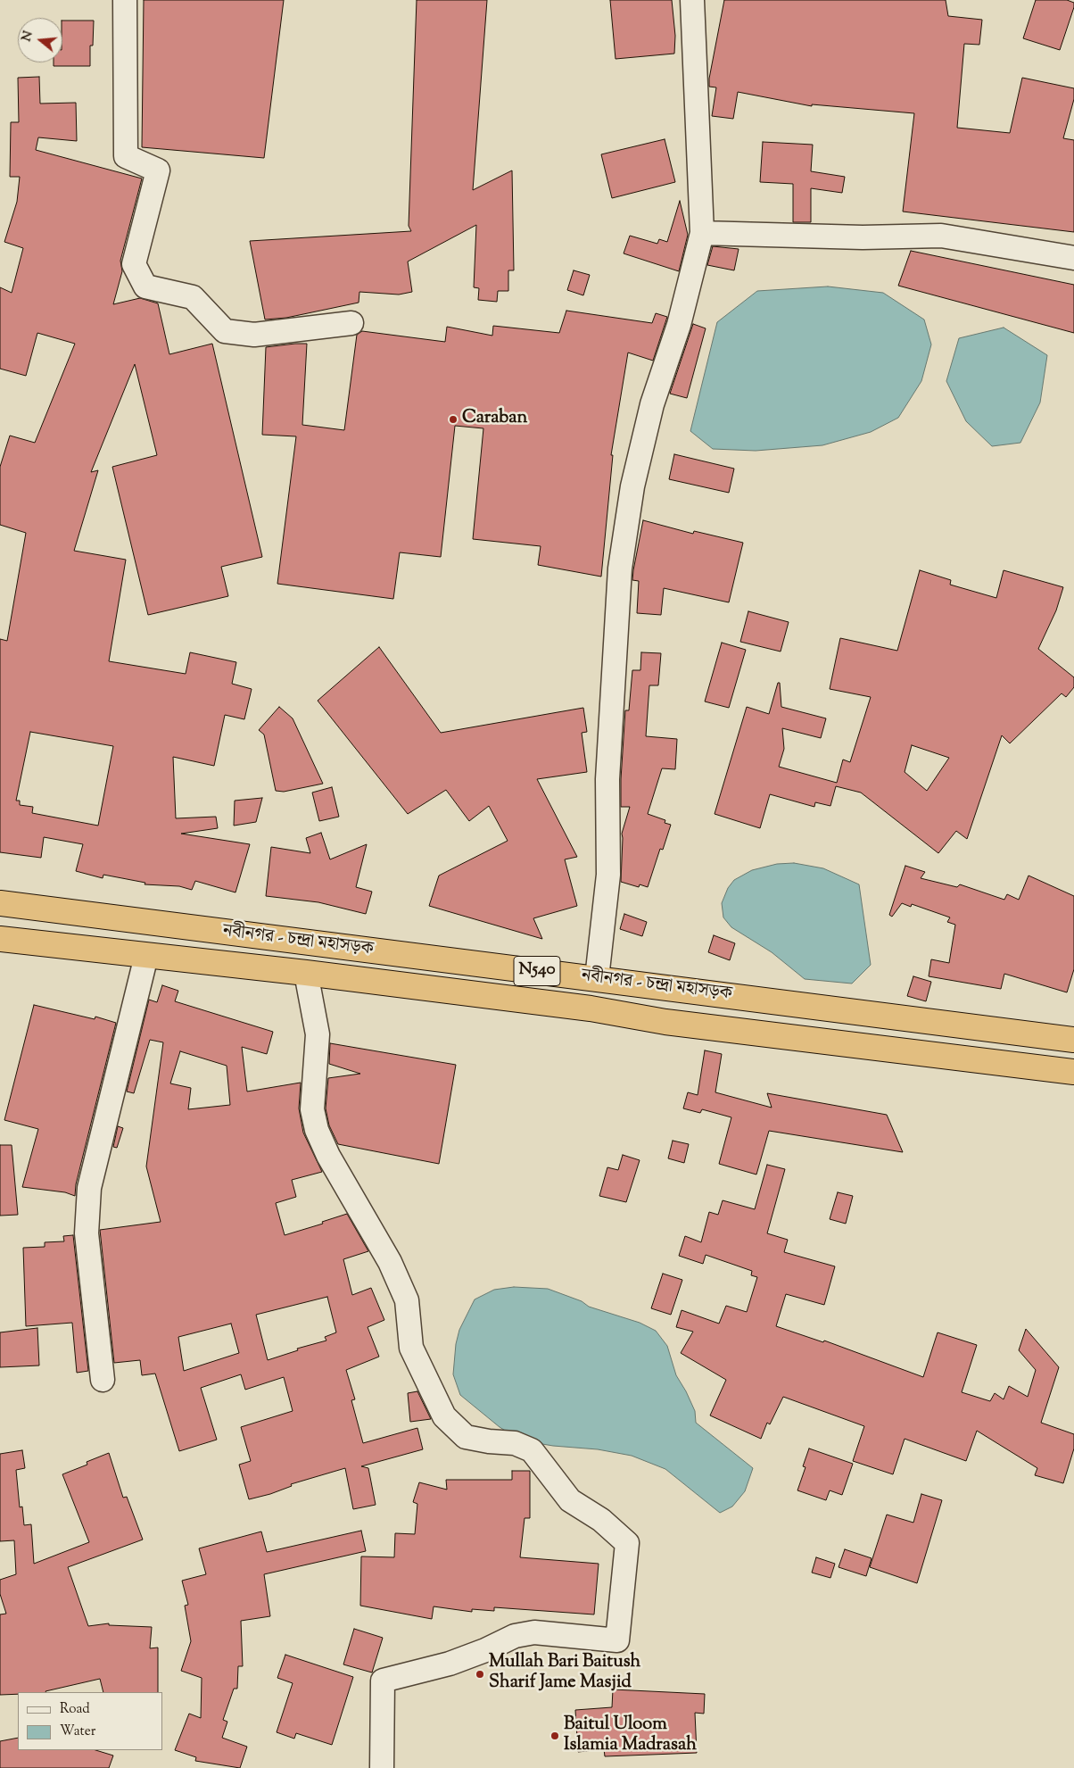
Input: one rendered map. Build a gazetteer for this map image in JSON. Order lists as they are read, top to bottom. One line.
{"streets":{"highway":["নবীনগর - চন্দ্রা মহাসড়ক","N540"]},"places":["Caraban","Mullah Bari Baitush Sharif Jame Masjid","Baitul Uloom Islamia Madrasah"],"legend":["Road","Water"],"north":"left"}
